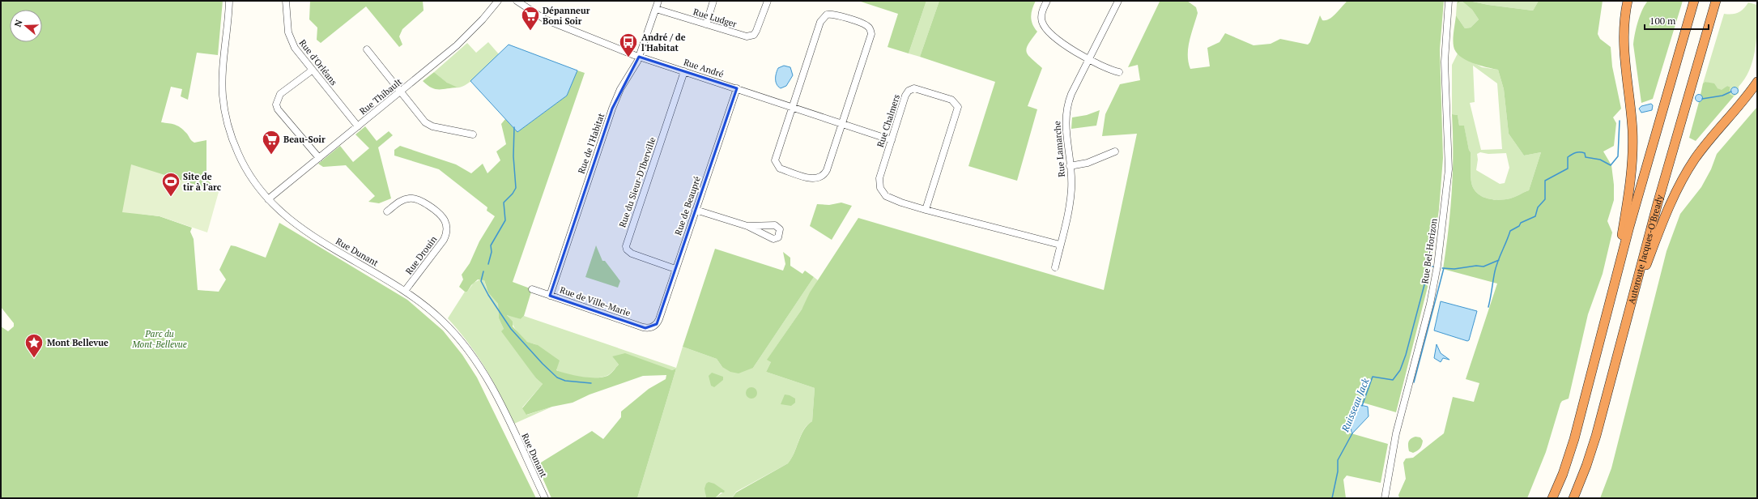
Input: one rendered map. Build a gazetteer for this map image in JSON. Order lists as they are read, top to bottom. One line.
{"streets":{"highway":["Autoroute Jacques-O'Bready"],"street":["Rue Ludger","Rue d'Orléans","Rue André","Rue Thibault","Rue Chalmers","Rue de l'Habitat","Rue Lamarche","Rue du Sieur-D'Iberville","Rue de Beaupré","Rue Bel-Horizon","Rue Dunant","Rue Drouin","Rue de Ville-Marie"]},"crossings":[["Rue Ludger","Rue de l'Habitat"],["Rue d'Orléans","Rue Thibault"],["Rue André","Rue Chalmers"],["Rue André","Rue de l'Habitat"],["Rue André","Rue du Sieur-D'Iberville"],["Rue André","Rue de Beaupré"],["Rue Thibault","Rue Dunant"],["Rue Chalmers","Rue Lamarche"],["Rue de l'Habitat","Rue de Ville-Marie"],["Rue du Sieur-D'Iberville","Rue de Beaupré"],["Rue de Beaupré","Rue de Ville-Marie"],["Rue Dunant","Rue Drouin"]],"water":["Ruisseau Jack"],"parks":["Parc du Mont-Bellevue"],"places":{"supermarket":["Dépanneur Boni Soir","Beau-Soir"],"bus stop":["André / de l'Habitat"],"sports":["Site de tir à l'arc"],"place":["Mont Bellevue"]},"scale_bar":"100 m","north":"left"}
